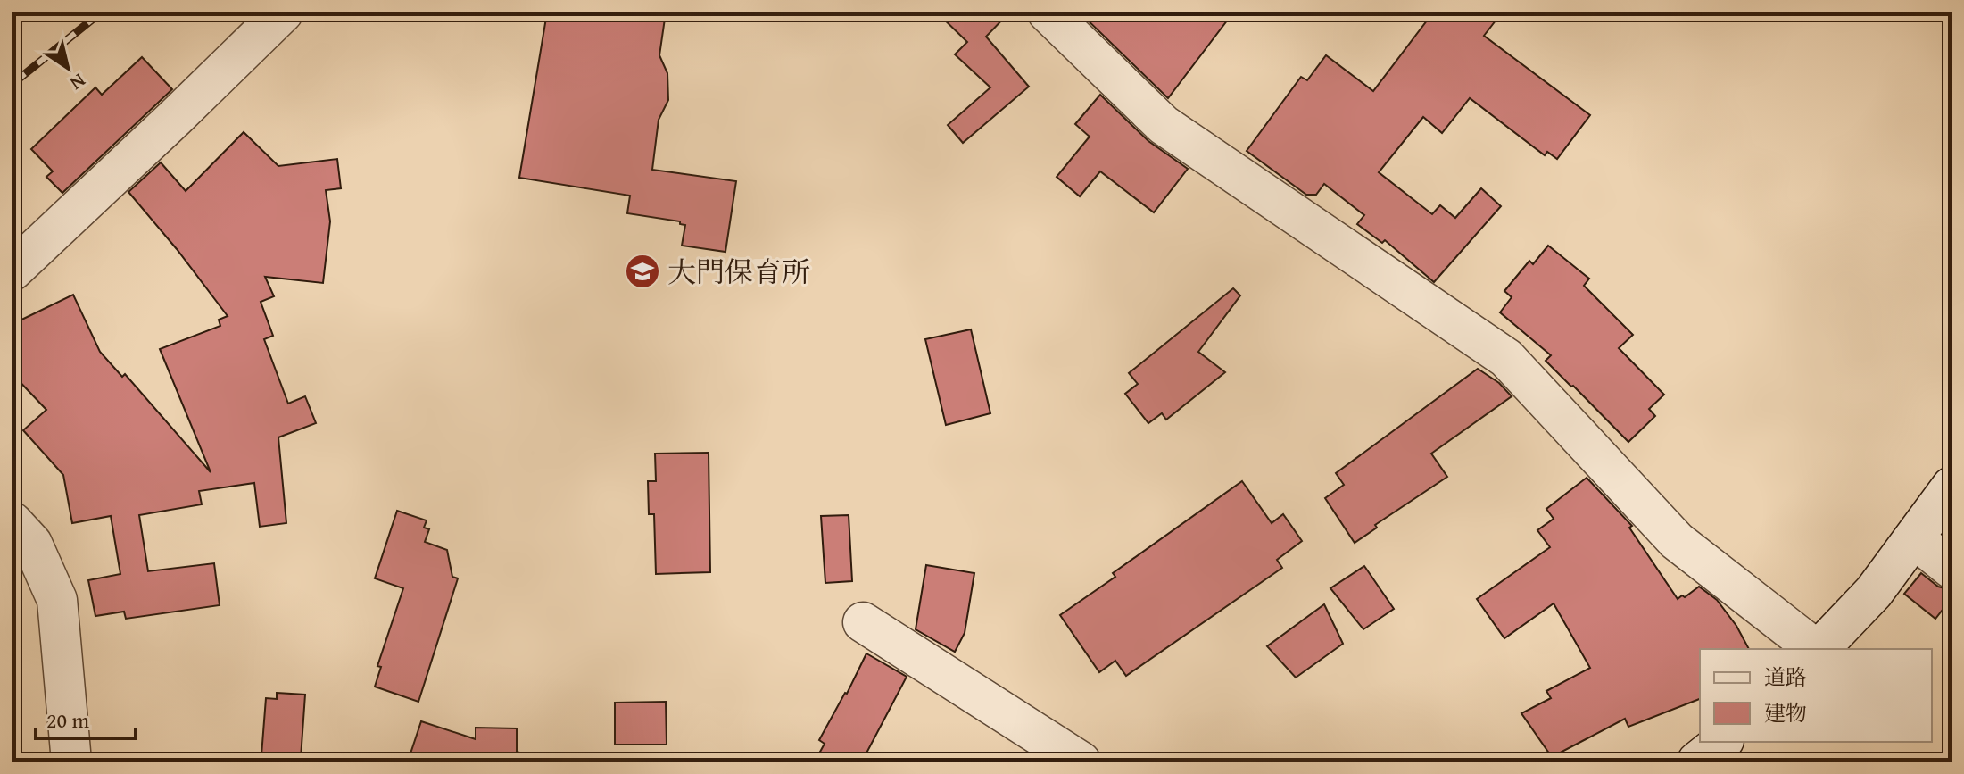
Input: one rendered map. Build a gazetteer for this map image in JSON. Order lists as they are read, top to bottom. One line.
{"places":{"school or university":["大門保育所"]},"legend":["道路","建物"],"scale_bar":"20 m","north":"bottom right"}
